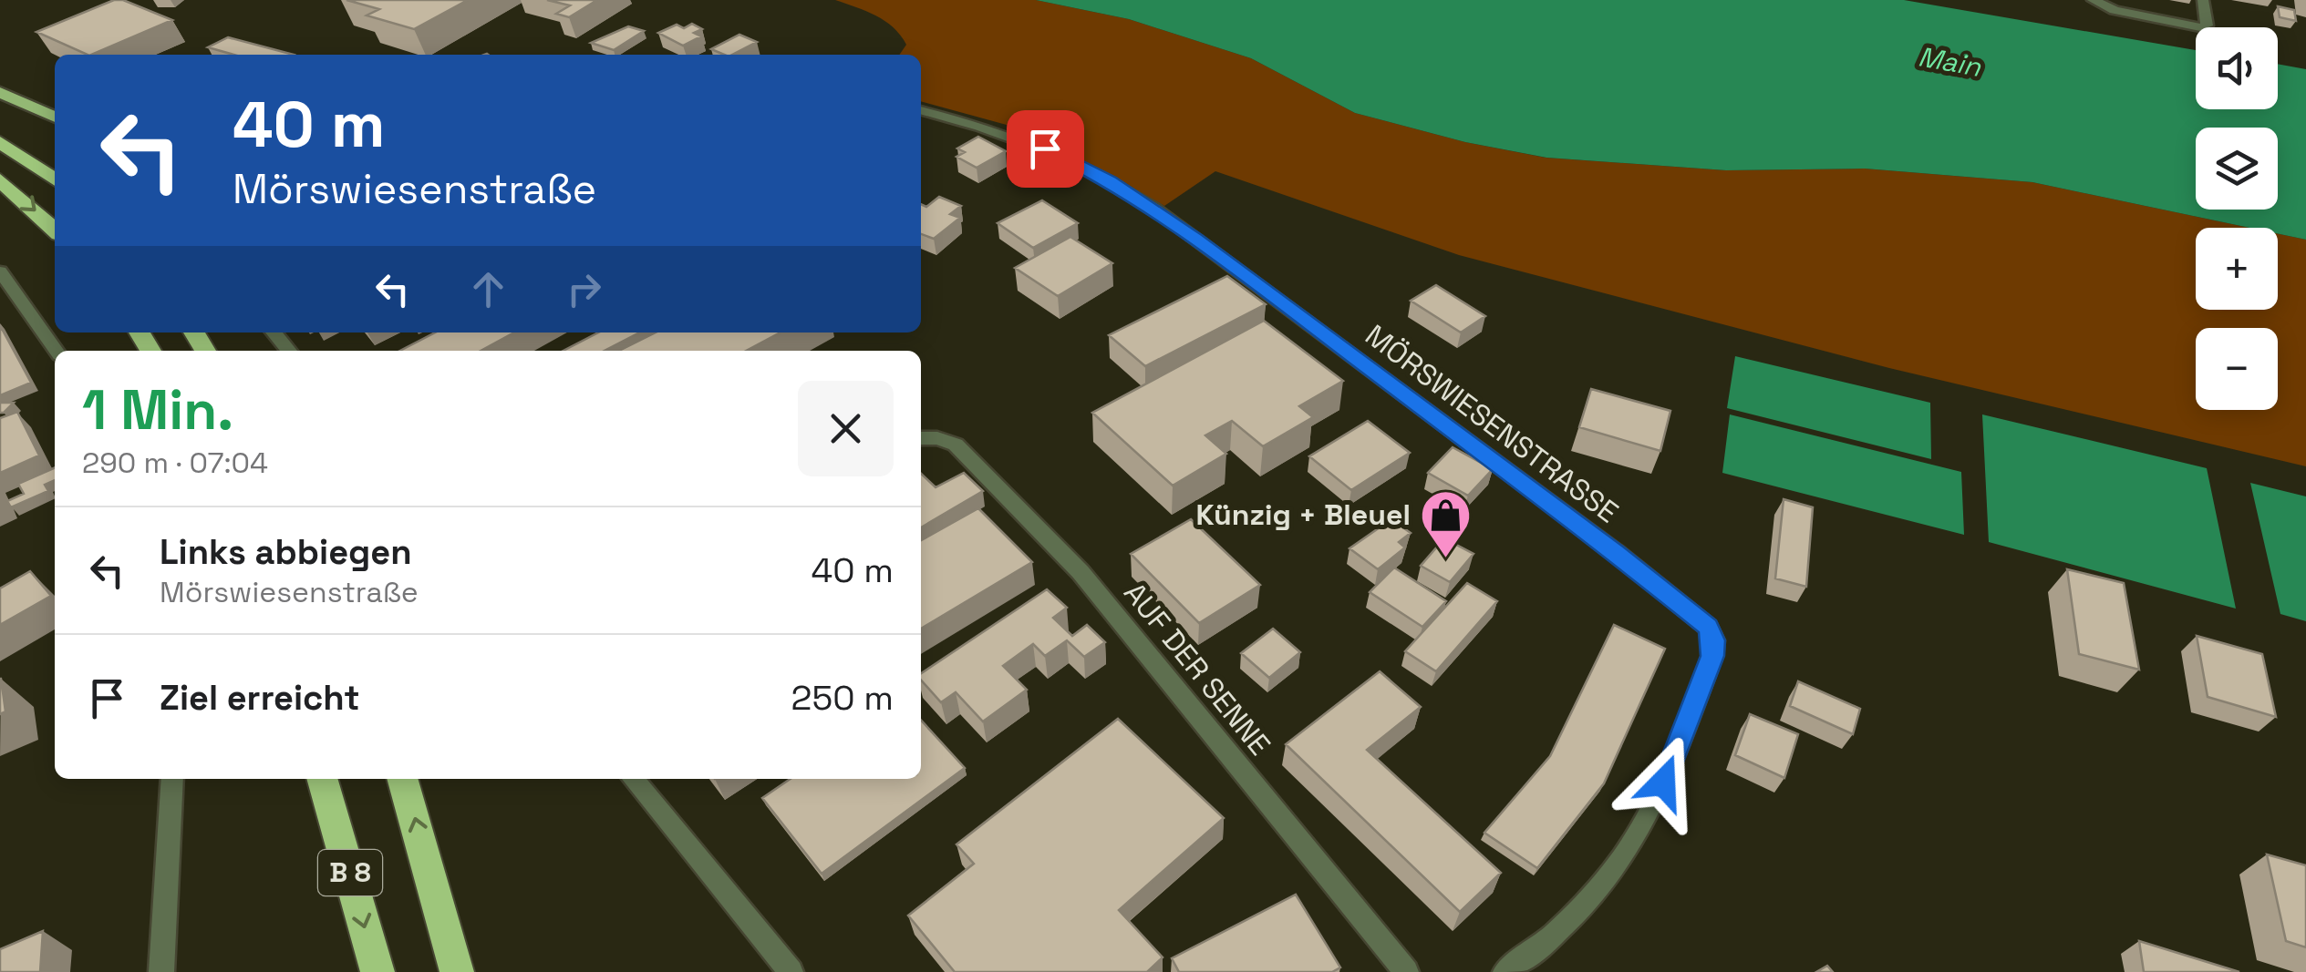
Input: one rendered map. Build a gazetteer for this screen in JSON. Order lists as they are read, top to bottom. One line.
{"streets":{"highway":["B 8"],"street":["MÖRSWIESENSTRASSE","AUF DER SENNE"]},"water":["Main"],"places":{"shop":["Künzig + Bleuel"]},"page":{"map_buttons":["+","−"],"turn":["40 m","Mörswiesenstraße"],"heading":["1 Min.","290 m · 07:04"],"list":[{"name":"Links abbiegen","note":"Mörswiesenstraße","value":"40 m"},{"name":"Ziel erreicht","value":"250 m"}]}}
